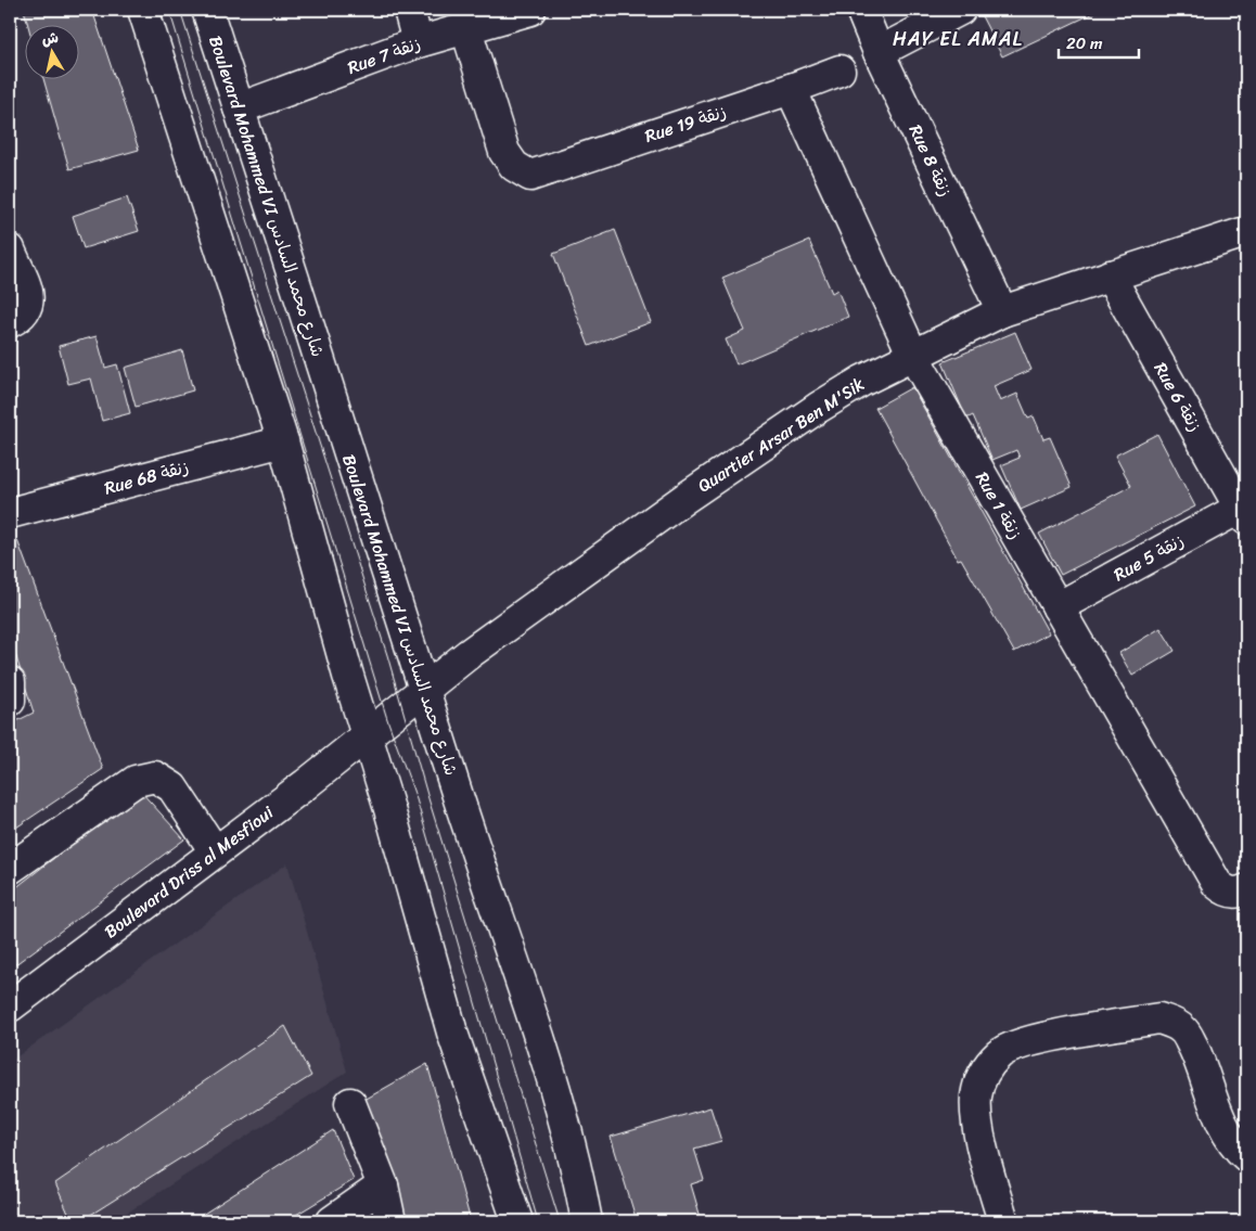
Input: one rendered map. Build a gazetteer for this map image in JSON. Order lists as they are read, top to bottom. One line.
{"streets":{"street":["Rue 7 زنقة","Rue 19 زنقة","Rue 8 زنقة","Boulevard Mohammed VI شارع محمد السادس","Rue 6 زنقة","Quartier Arsar Ben M'Sik","Rue 68 زنقة","Rue 1 زنقة","Rue 5 زنقة","Boulevard Driss al Mesfioui"]},"crossings":[["Rue 7 زنقة","Rue 19 زنقة"],["Rue 7 زنقة","Boulevard Mohammed VI شارع محمد السادس"],["Rue 19 زنقة","Rue 1 زنقة"],["Rue 8 زنقة","Quartier Arsar Ben M'Sik"],["Boulevard Mohammed VI شارع محمد السادس","Quartier Arsar Ben M'Sik"],["Rue 6 زنقة","Quartier Arsar Ben M'Sik"],["Rue 6 زنقة","Rue 5 زنقة"],["Quartier Arsar Ben M'Sik","Rue 1 زنقة"],["Quartier Arsar Ben M'Sik","Boulevard Driss al Mesfioui"],["Rue 1 زنقة","Rue 5 زنقة"]],"districts":["HAY EL AMAL"],"scale_bar":"20 m","north":"top"}
